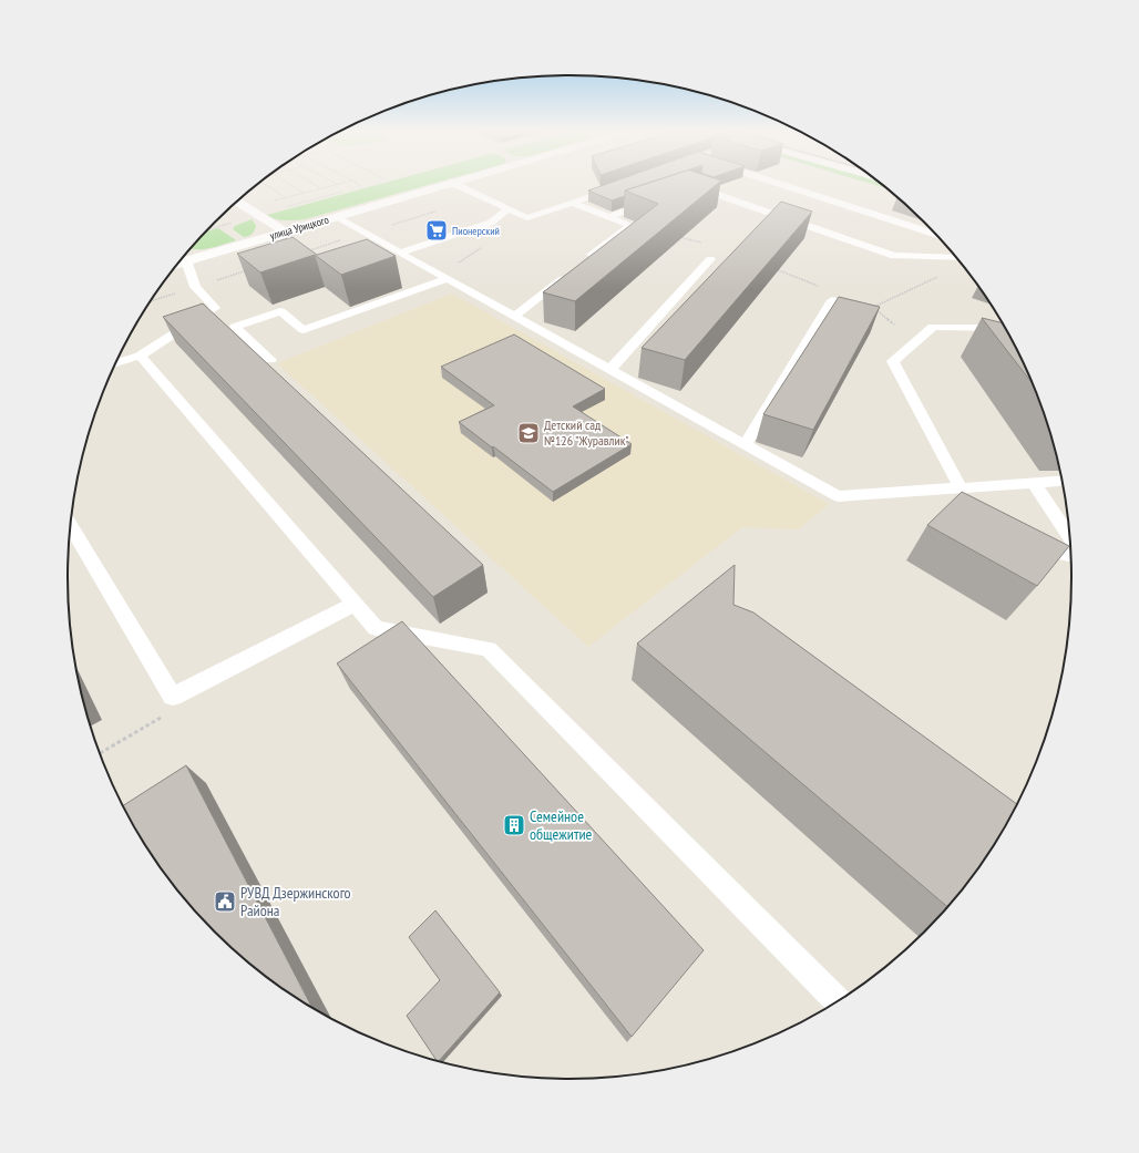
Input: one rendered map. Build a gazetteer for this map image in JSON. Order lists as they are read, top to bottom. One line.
{"streets":{"street":["улица Урицкого"]},"places":{"supermarket":["Пионерский"],"school or university":["Детский сад №126 \"Журавлик\""],"building":["Семейное общежитие"],"public building":["РУВД Дзержинского Района"]}}
